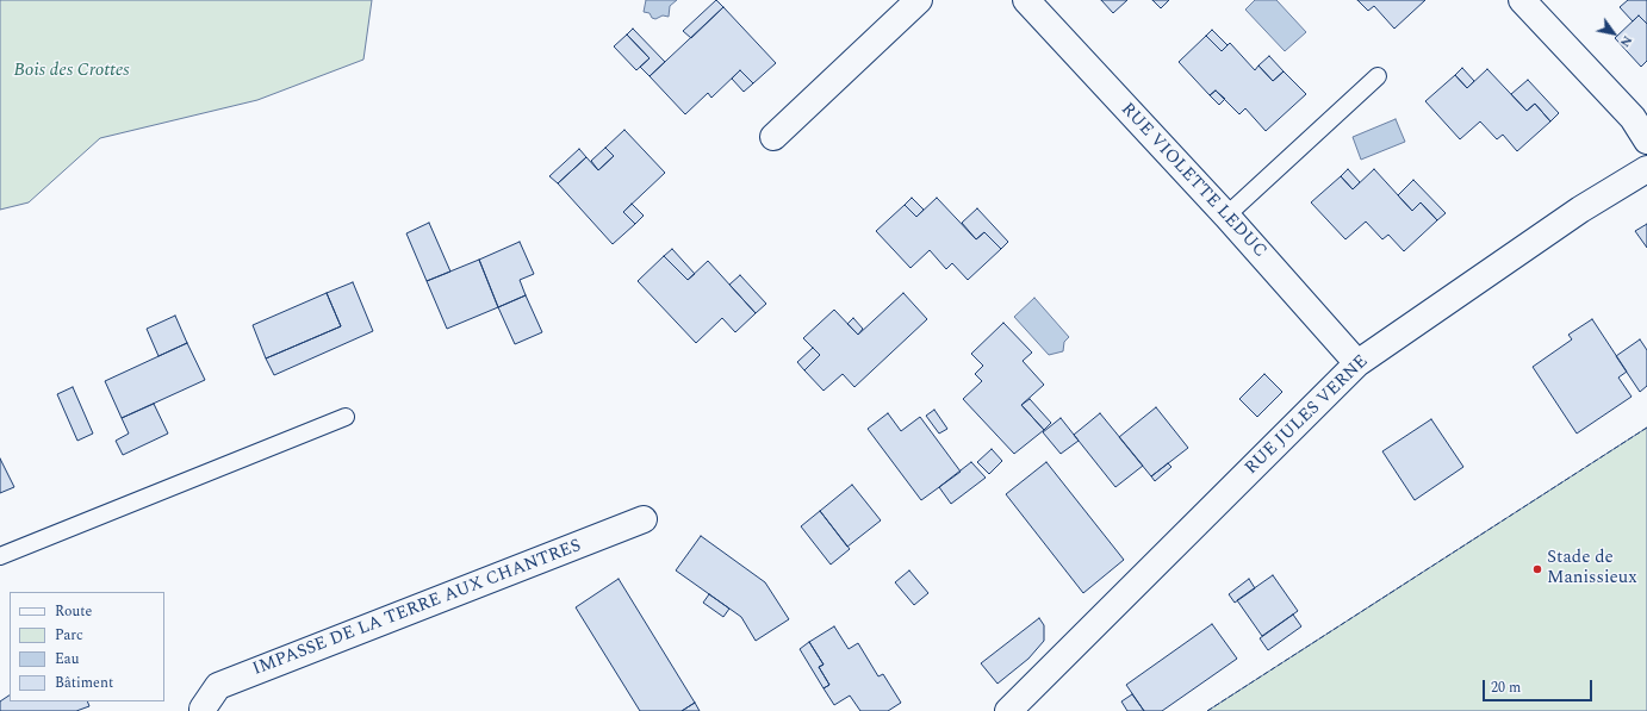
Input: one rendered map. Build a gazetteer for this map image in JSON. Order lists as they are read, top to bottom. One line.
{"streets":{"street":["RUE VIOLETTE LEDUC","RUE JULES VERNE","IMPASSE DE LA TERRE AUX CHANTRES"]},"crossings":[["RUE VIOLETTE LEDUC","RUE JULES VERNE"]],"parks":["Bois des Crottes"],"places":["Stade de Manissieux"],"legend":["Route","Parc","Eau","Bâtiment"],"scale_bar":"20 m","north":"bottom right"}
